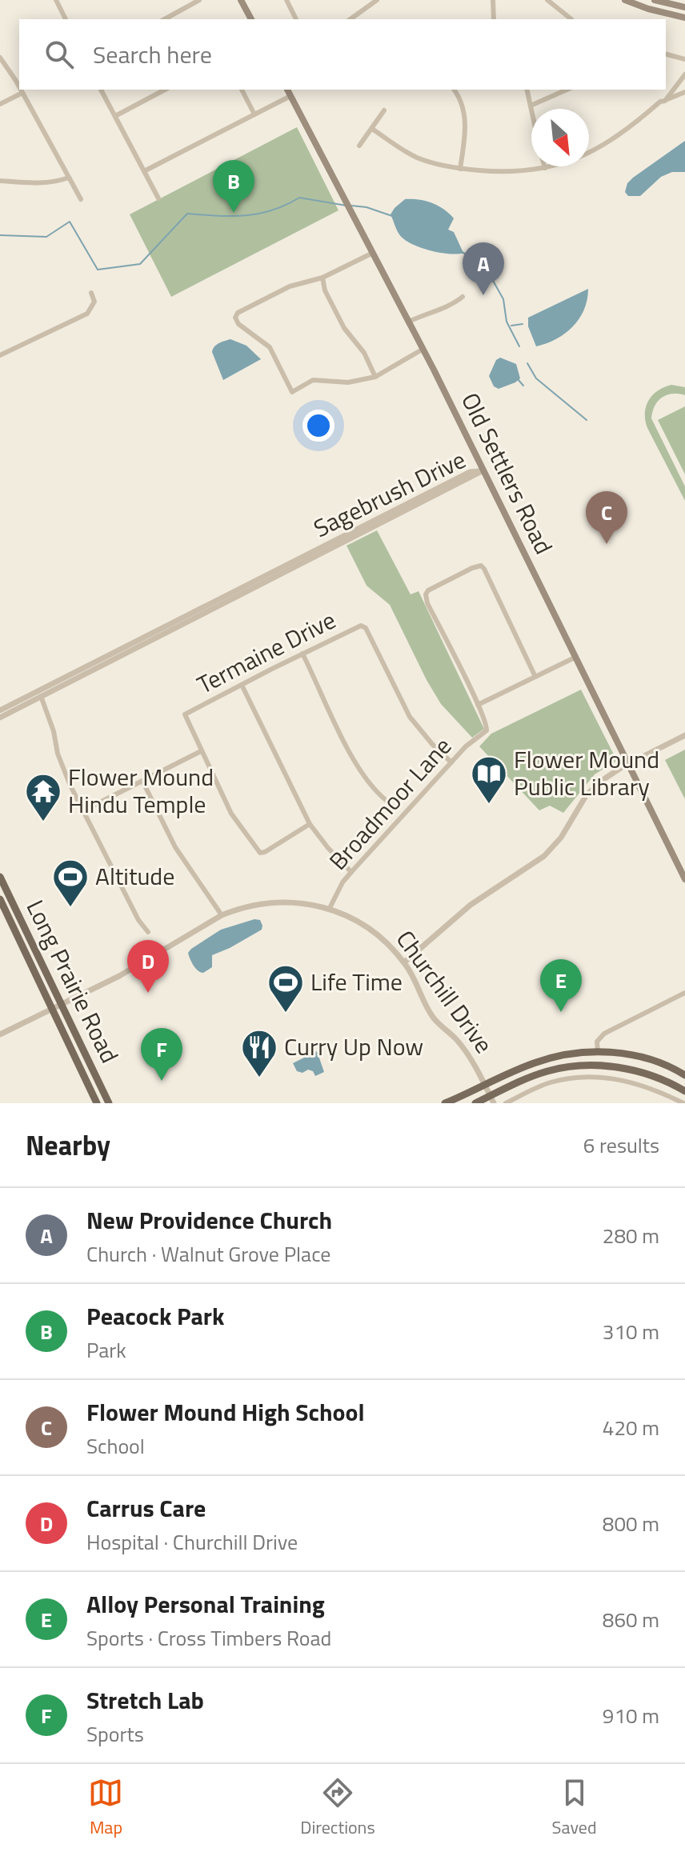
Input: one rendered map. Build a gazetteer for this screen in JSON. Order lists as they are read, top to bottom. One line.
{"streets":{"main road":["Old Settlers Road","Long Prairie Road"],"street":["Sagebrush Drive","Termaine Drive","Broadmoor Lane","Churchill Drive"]},"crossings":[["Old Settlers Road","Sagebrush Drive"],["Termaine Drive","Broadmoor Lane"],["Broadmoor Lane","Churchill Drive"],["Long Prairie Road","Churchill Drive"]],"places":{"library":["Flower Mound Public Library"],"temple":["Flower Mound Hindu Temple"],"sports":["Altitude","Life Time"],"restaurant":["Curry Up Now"]},"north":"bottom right","page":{"search":"Search here","pins":["B","A","C","D","E","F"],"heading":["Nearby","6 results"],"list":[{"mark":"A","name":"New Providence Church","note":"Church · Walnut Grove Place","value":"280 m"},{"mark":"B","name":"Peacock Park","note":"Park","value":"310 m"},{"mark":"C","name":"Flower Mound High School","note":"School","value":"420 m"},{"mark":"D","name":"Carrus Care","note":"Hospital · Churchill Drive","value":"800 m"},{"mark":"E","name":"Alloy Personal Training","note":"Sports · Cross Timbers Road","value":"860 m"},{"mark":"F","name":"Stretch Lab","note":"Sports","value":"910 m"}],"nav":["Map","Directions","Saved"]}}
